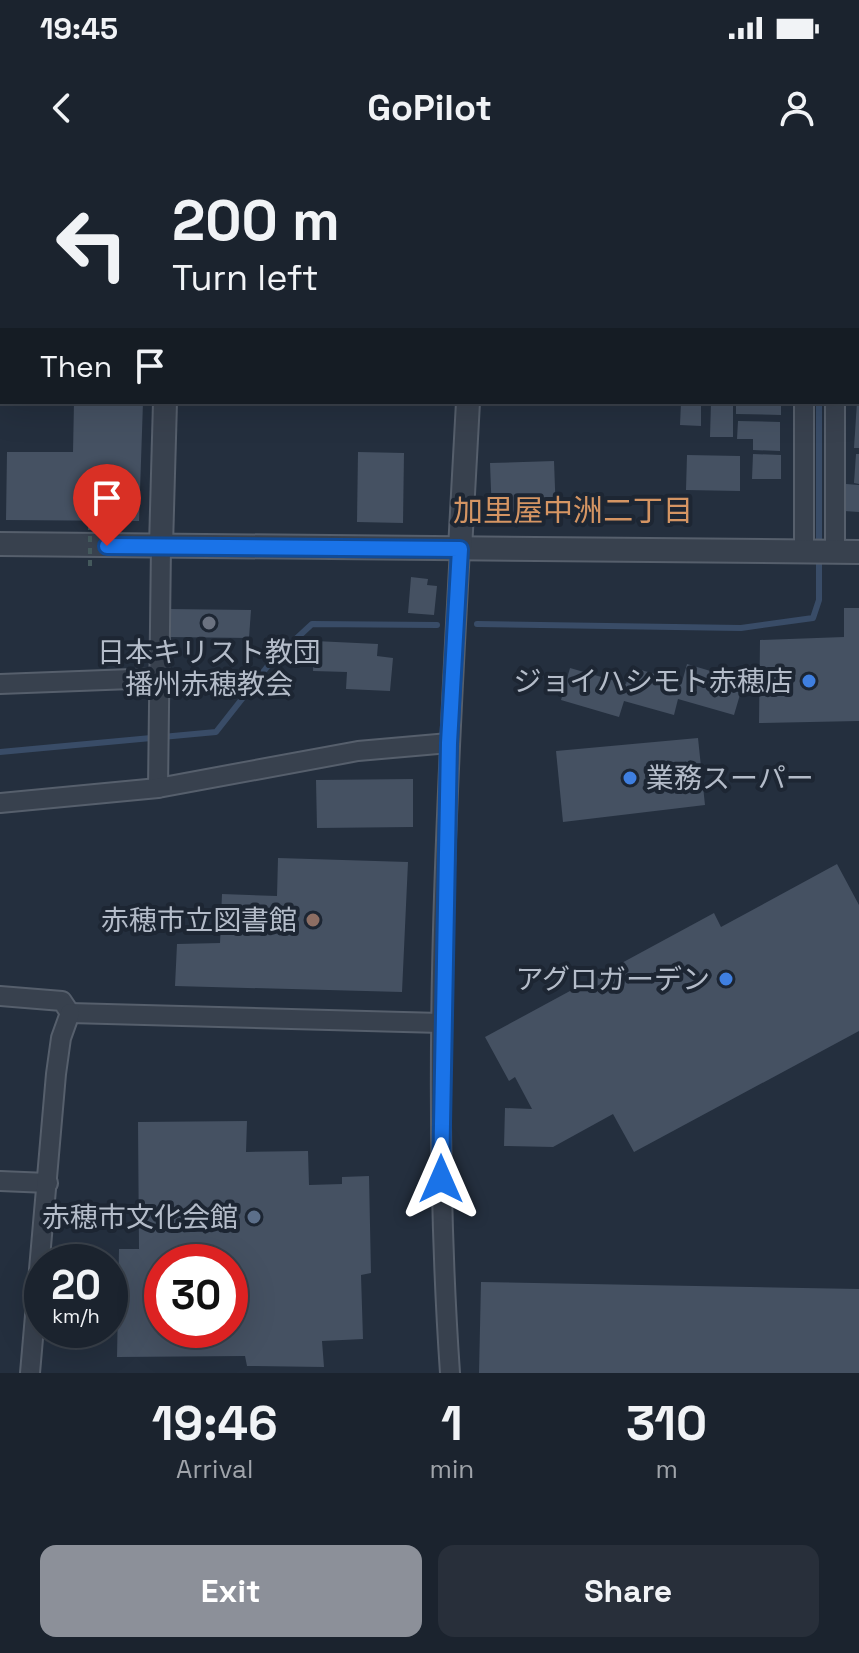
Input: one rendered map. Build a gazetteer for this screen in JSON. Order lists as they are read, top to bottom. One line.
{"districts":["加里屋中洲二丁目"],"places":["日本キリスト教団 播州赤穂教会","ジョイハシモト赤穂店","業務スーパー","赤穂市立図書館","アグロガーデン","赤穂市文化会館"],"page":{"status":"19:45","header":"GoPilot","turn":["200 m","Turn left"],"then":"Then","speed":"20 km/h","limit":"30","eta":["19:46","Arrival","1","min","310","m"],"buttons":["Exit","Share"]}}
